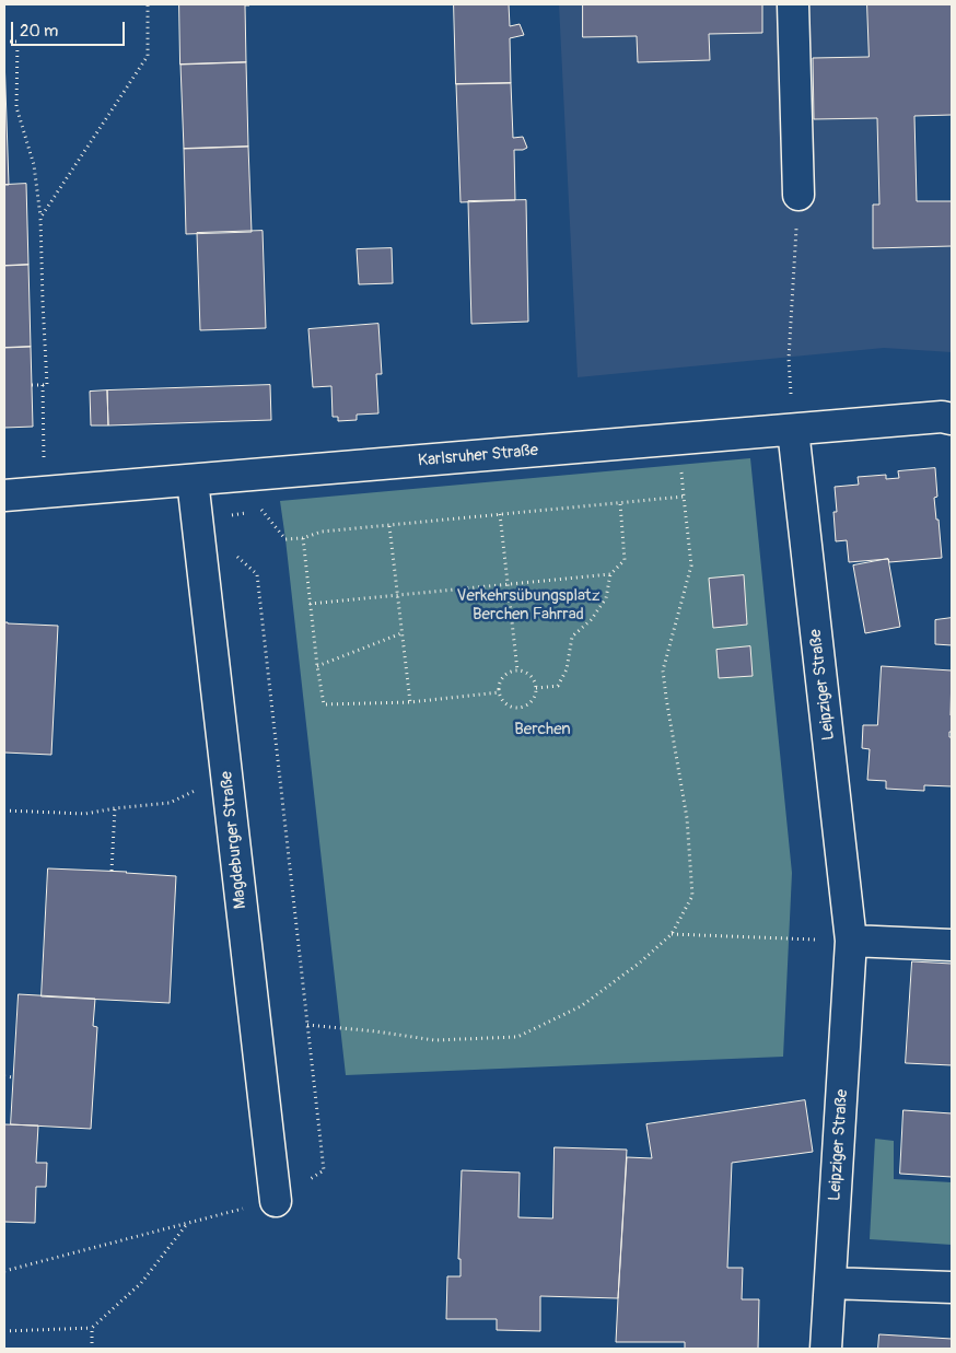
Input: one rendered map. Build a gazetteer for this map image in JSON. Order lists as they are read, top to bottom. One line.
{"streets":{"street":["Karlsruher Straße","Leipziger Straße","Magdeburger Straße"]},"crossings":[["Karlsruher Straße","Leipziger Straße"],["Karlsruher Straße","Magdeburger Straße"]],"parks":["Verkehrsübungsplatz Berchen Fahrrad","Berchen"],"scale_bar":"20 m"}
